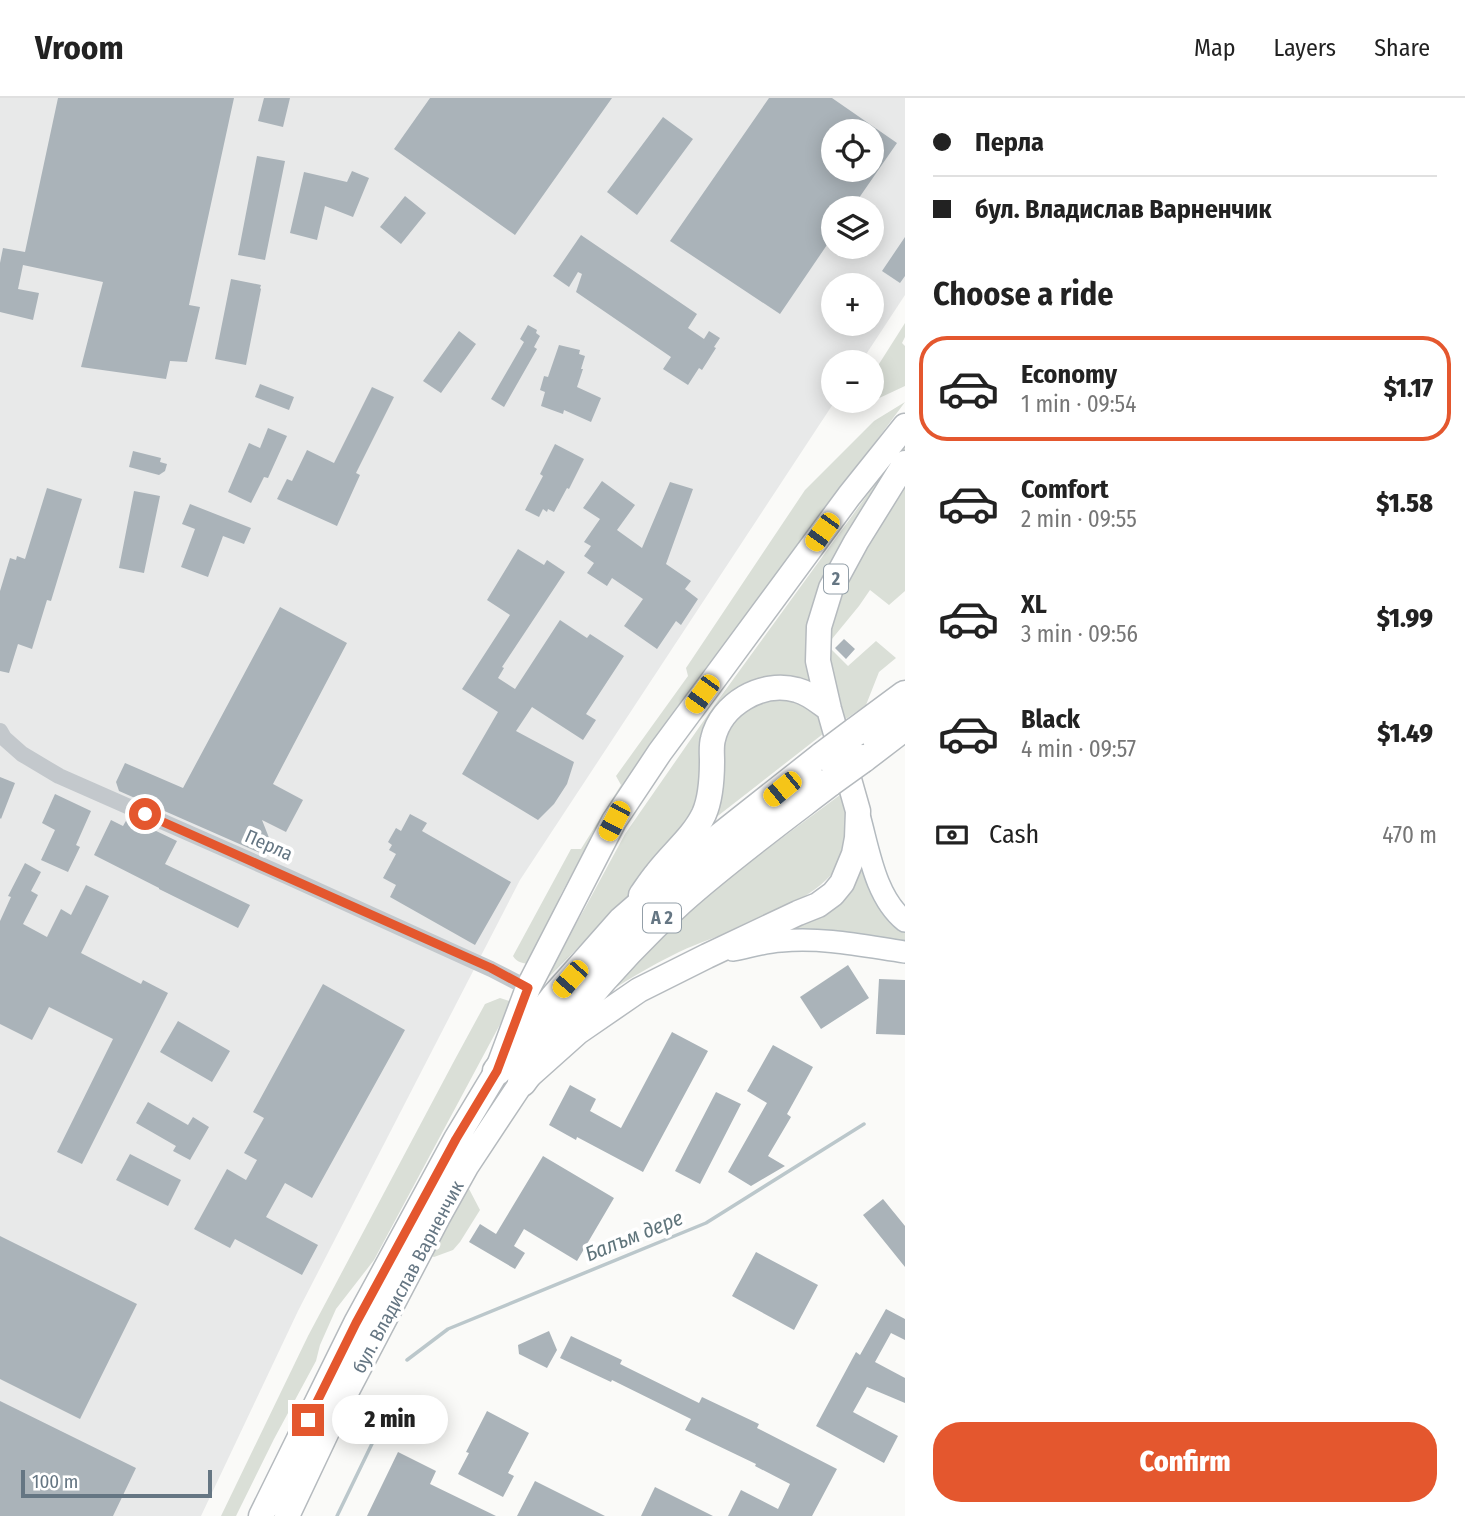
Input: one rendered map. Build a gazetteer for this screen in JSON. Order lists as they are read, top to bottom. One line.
{"streets":{"highway":["A 2"],"main road":["2","бул. Владислав Варненчик"],"street":["Перла"]},"crossings":[["2","Перла"],["2","A 2"],["2","бул. Владислав Варненчик"],["Перла","бул. Владислав Варненчик"],["A 2","бул. Владислав Варненчик"]],"water":["Балъм дере"],"scale_bar":"100 m","page":{"header":"Vroom","nav":["Map","Layers","Share"],"banner":["Перла","бул. Владислав Варненчик"],"map_buttons":["+","−"],"heading":"Choose a ride","list":[{"name":"Economy","note":"1 min · 09:54","value":"$1.17"},{"name":"Comfort","note":"2 min · 09:55","value":"$1.58"},{"name":"XL","note":"3 min · 09:56","value":"$1.99"},{"name":"Black","note":"4 min · 09:57","value":"$1.49"}],"pay":["Cash","470 m"],"bubble":"2 min","buttons":"Confirm","scale":"100 m"}}
